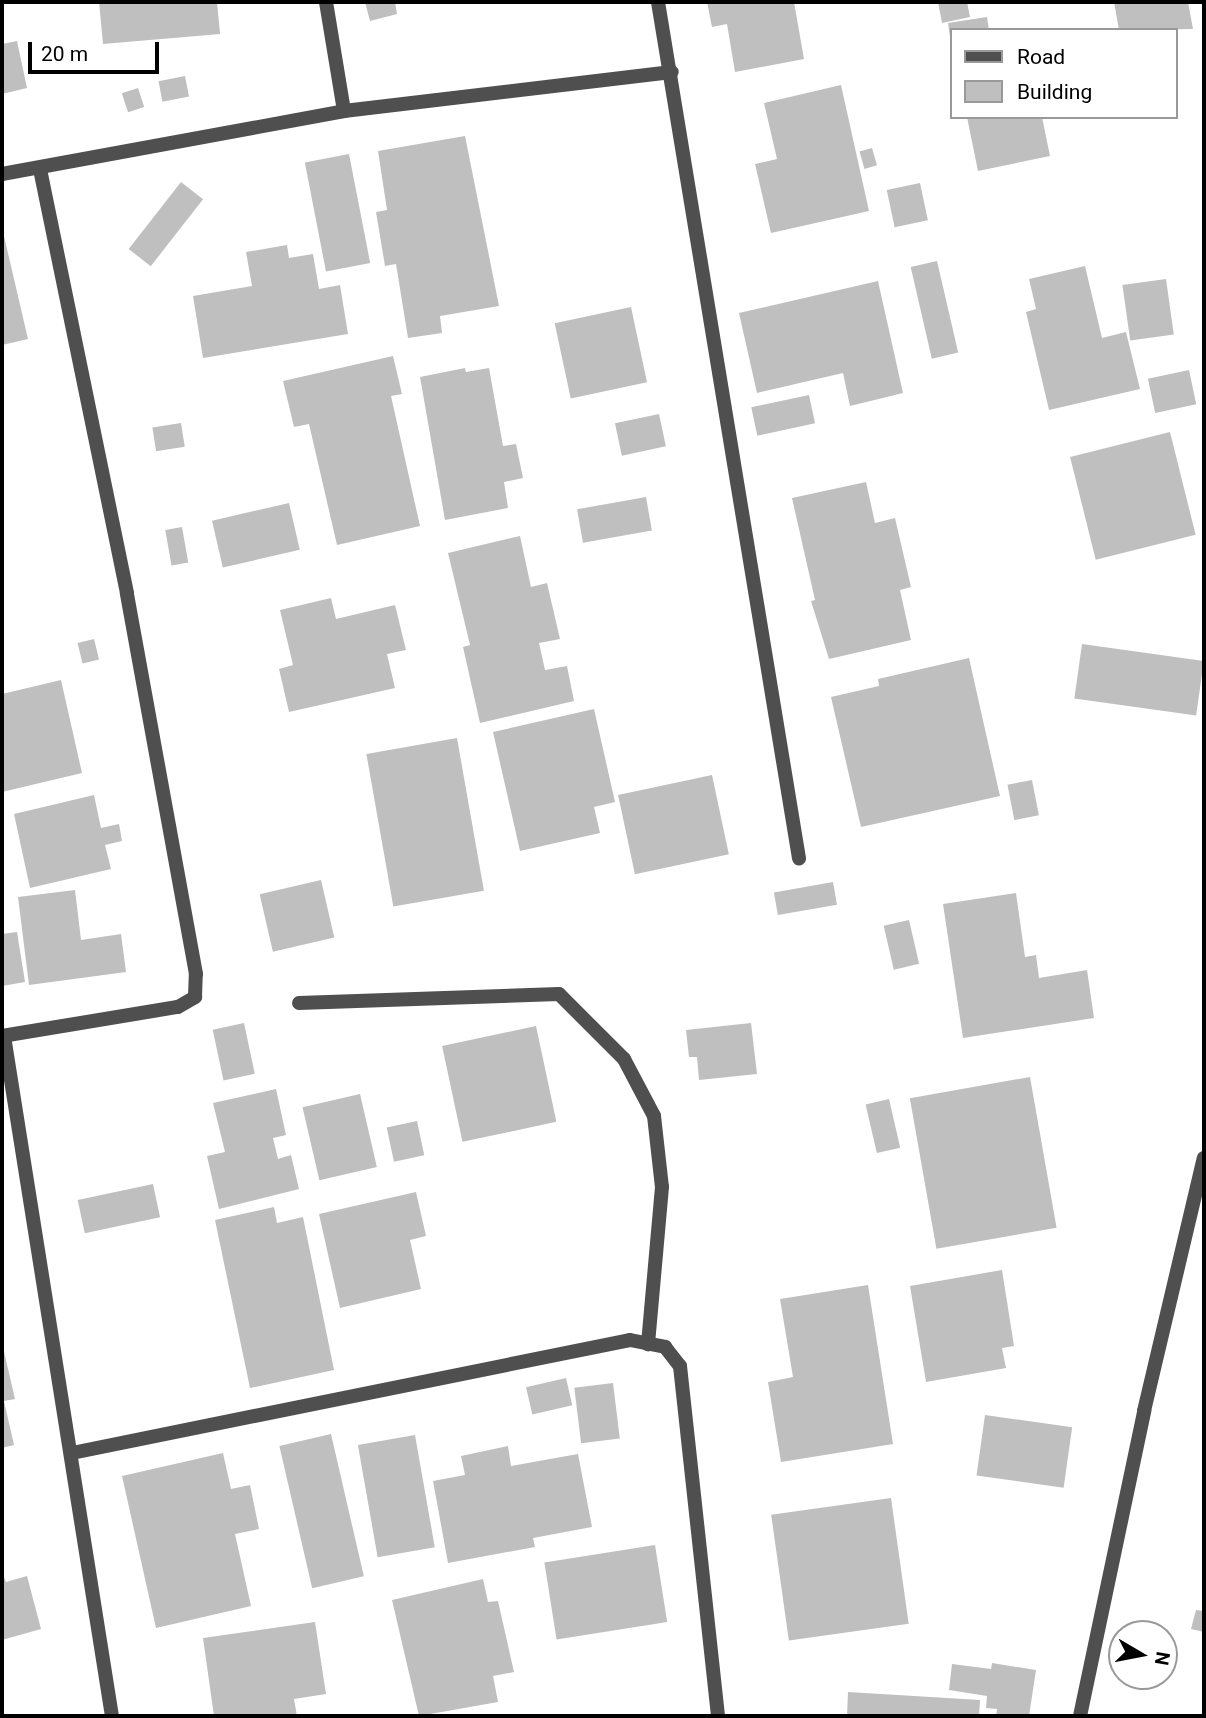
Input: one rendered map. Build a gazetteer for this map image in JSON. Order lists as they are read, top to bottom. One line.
{"legend":["Road","Building"],"scale_bar":"20 m","north":"right"}
